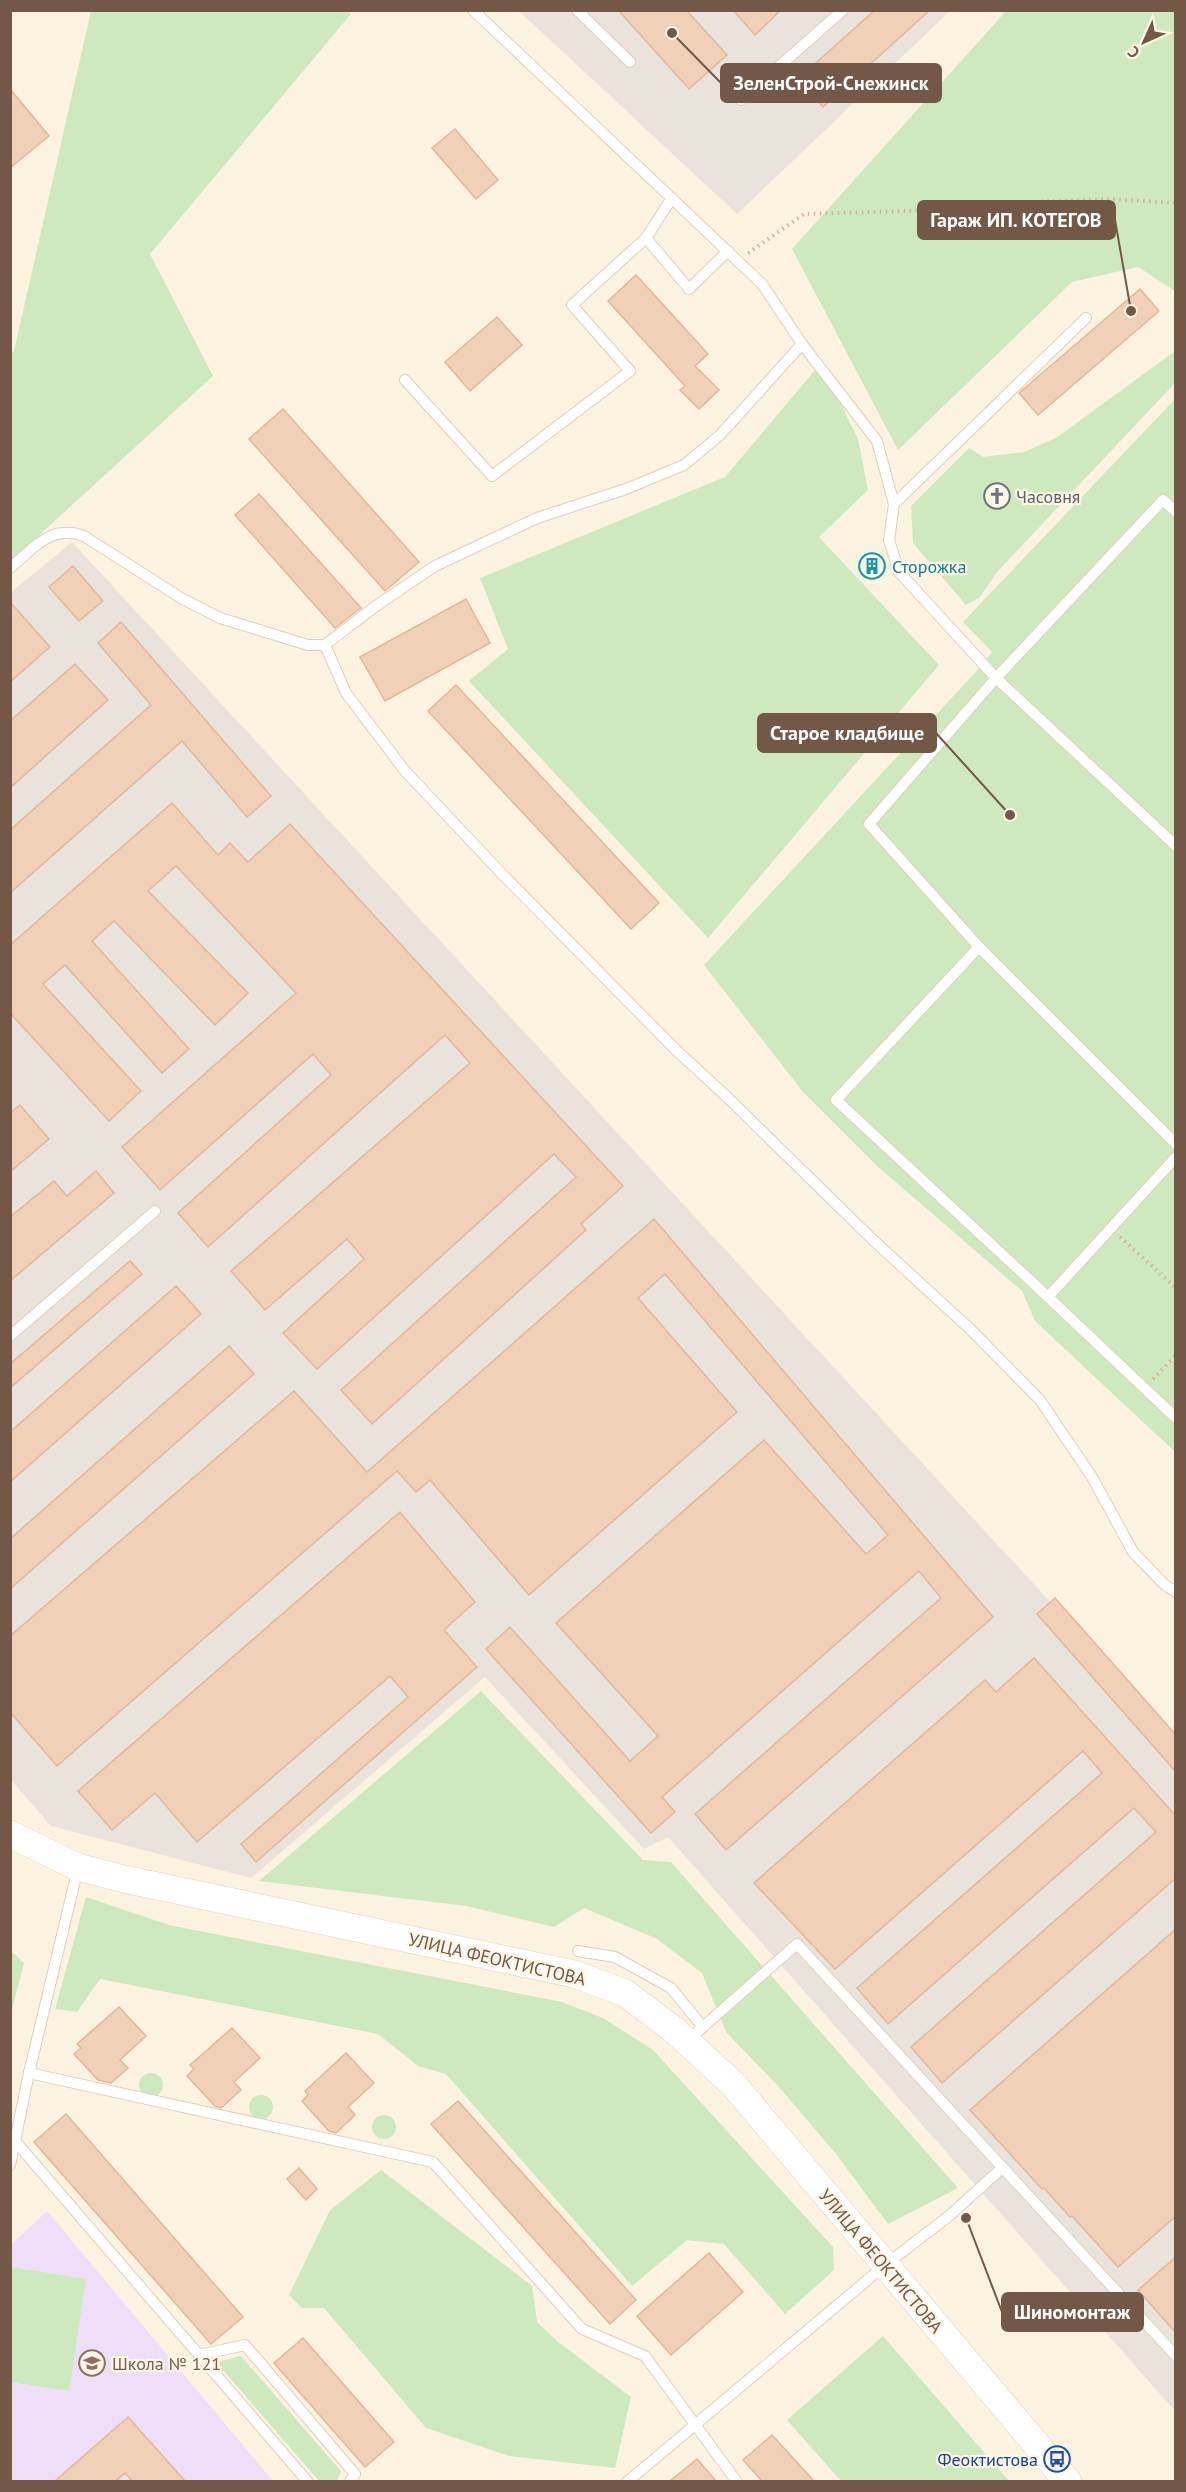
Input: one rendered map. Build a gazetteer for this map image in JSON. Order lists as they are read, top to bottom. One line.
{"streets":{"street":["УЛИЦА ФЕОКТИСТОВА"]},"places":{"other":["ЗеленСтрой-Снежинск","Гараж ИП. КОТЕГОВ","Старое кладбище","Шиномонтаж"],"church":["Часовня"],"building":["Сторожка"],"school or university":["Школа № 121"],"bus stop":["Феоктистова"]},"north":"bottom left"}
